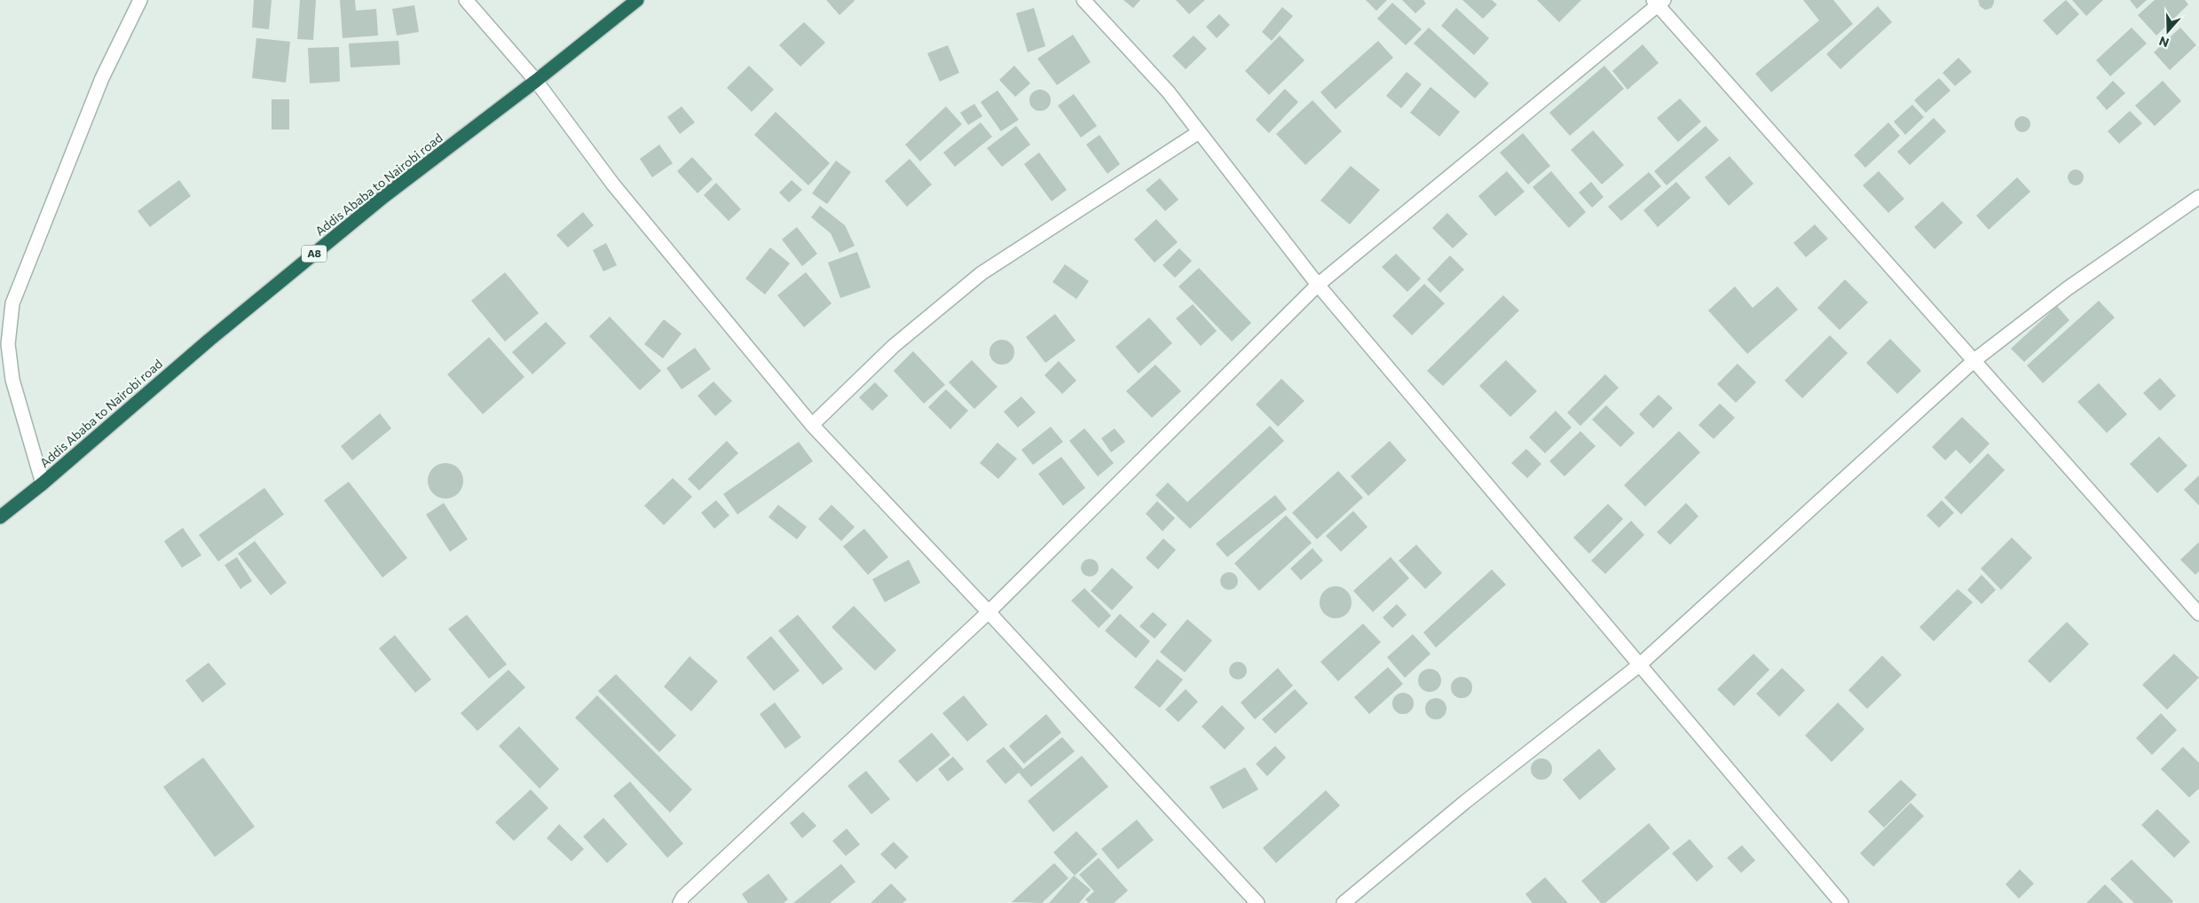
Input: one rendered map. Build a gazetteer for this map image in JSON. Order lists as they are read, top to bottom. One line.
{"streets":{"highway":["Addis Ababa to Nairobi road","A8"]},"north":"bottom"}
